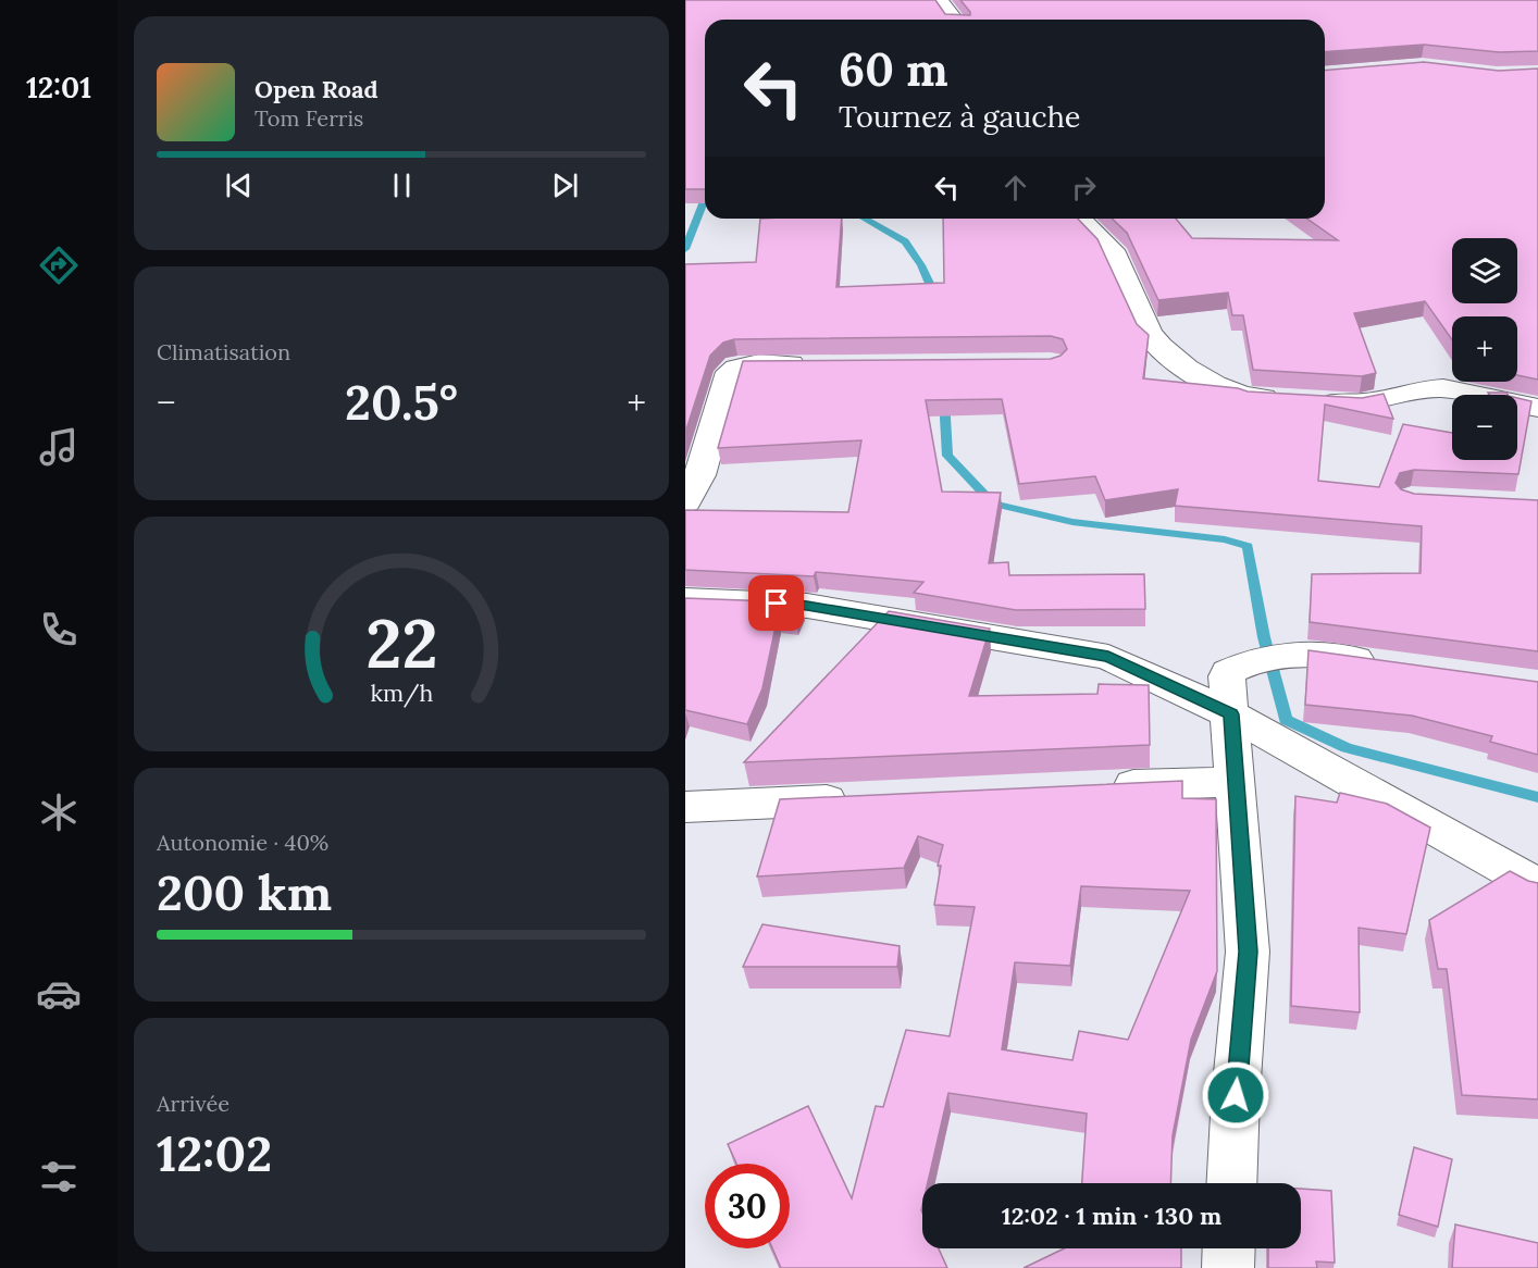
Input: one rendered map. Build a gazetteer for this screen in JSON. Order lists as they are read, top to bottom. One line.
{"page":{"tabs":"12:01","turn":["60 m","Tournez à gauche"],"song":["Open Road","Tom Ferris"],"map_buttons":["+","−"],"tile":["Climatisation",["Autonomie · 40%","200 km"],["Arrivée","12:02"]],"heat":["−","20.5°","+"],"limit":"30","trip":"12:02 · 1 min · 130 m","gauge":["22","km/h"]}}
